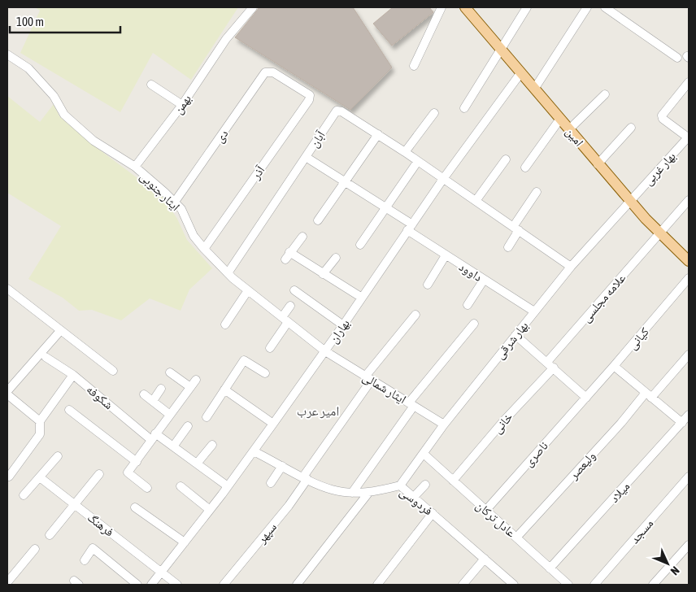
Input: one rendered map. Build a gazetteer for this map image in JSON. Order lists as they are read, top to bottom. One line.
{"streets":{"main road":["امین"],"street":["بهمن","دی","آبان","بهار غربی","آذر","ایثار جنوبی","داوود","علامه مجلسی","بهاران","کیانی","بهار شرقی","ایثار شمالی","شکوفه","خانی","ناصری","ولیعصر","میلاد","فردوسی","عادل ترکان","فرهنگ","مسجد","سپهر"]},"crossings":[["بهمن","ایثار جنوبی"],["دی","آذر"],["دی","ایثار جنوبی"],["امین","بهار غربی"],["امین","علامه مجلسی"],["امین","بهاران"],["امین","بهار شرقی"],["آبان","ایثار جنوبی"],["آبان","داوود"],["آبان","بهاران"],["بهار غربی","بهار شرقی"],["آذر","ایثار جنوبی"],["ایثار جنوبی","بهاران"],["ایثار جنوبی","ایثار شمالی"],["داوود","بهاران"],["داوود","بهار شرقی"],["علامه مجلسی","خانی"],["بهاران","ایثار شمالی"],["بهاران","شکوفه"],["بهاران","فردوسی"],["بهاران","فرهنگ"],["کیانی","ناصری"],["بهار شرقی","ایثار شمالی"],["بهار شرقی","فردوسی"],["بهار شرقی","عادل ترکان"],["ایثار شمالی","سپهر"],["خانی","عادل ترکان"],["ناصری","عادل ترکان"],["ولیعصر","عادل ترکان"],["میلاد","عادل ترکان"],["فردوسی","سپهر"]],"districts":["امیر عرب"],"scale_bar":"100 m","north":"bottom right"}
